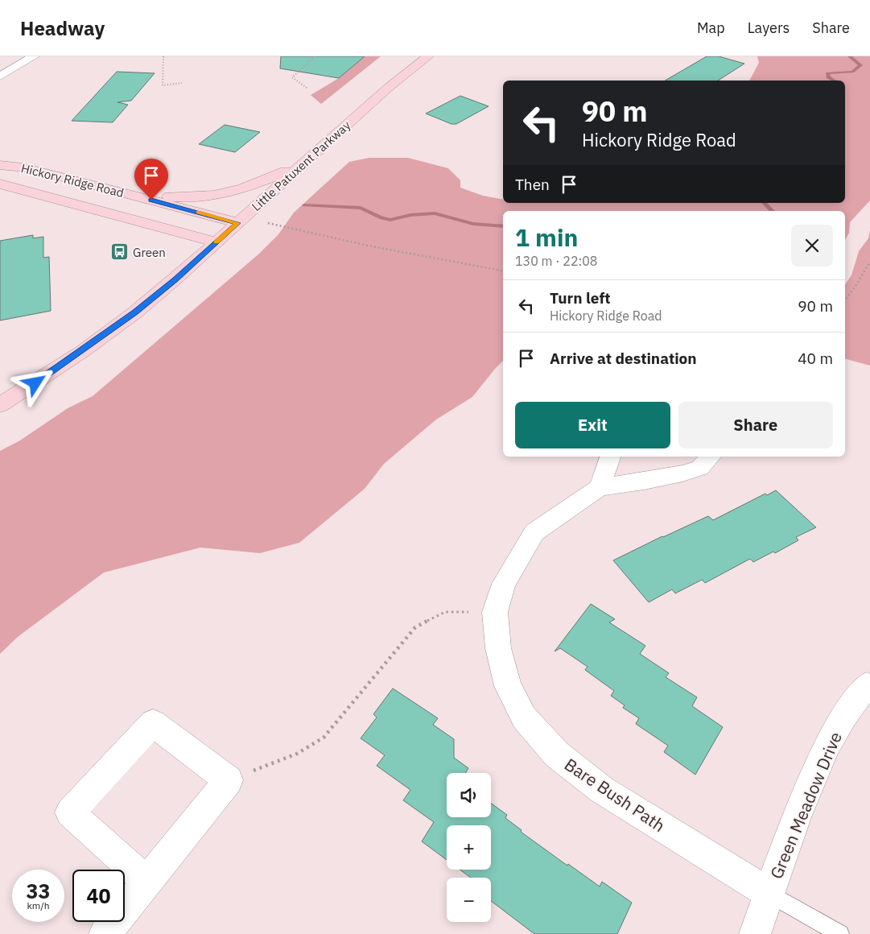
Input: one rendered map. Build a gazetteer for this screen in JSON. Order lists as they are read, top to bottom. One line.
{"streets":{"street":["Little Patuxent Parkway","Hickory Ridge Road","Bare Bush Path","Green Meadow Drive"]},"crossings":[["Little Patuxent Parkway","Hickory Ridge Road"],["Bare Bush Path","Green Meadow Drive"]],"places":{"bus stop":["Green"]},"page":{"header":"Headway","nav":["Map","Layers","Share"],"turn":["90 m","Hickory Ridge Road"],"then":"Then","heading":["1 min","130 m · 22:08"],"list":[{"name":"Turn left","note":"Hickory Ridge Road","value":"90 m"},{"name":"Arrive at destination","value":"40 m"}],"buttons":["Exit","Share"],"map_buttons":["+","−"],"speed":"33 km/h","limit":"40"}}
